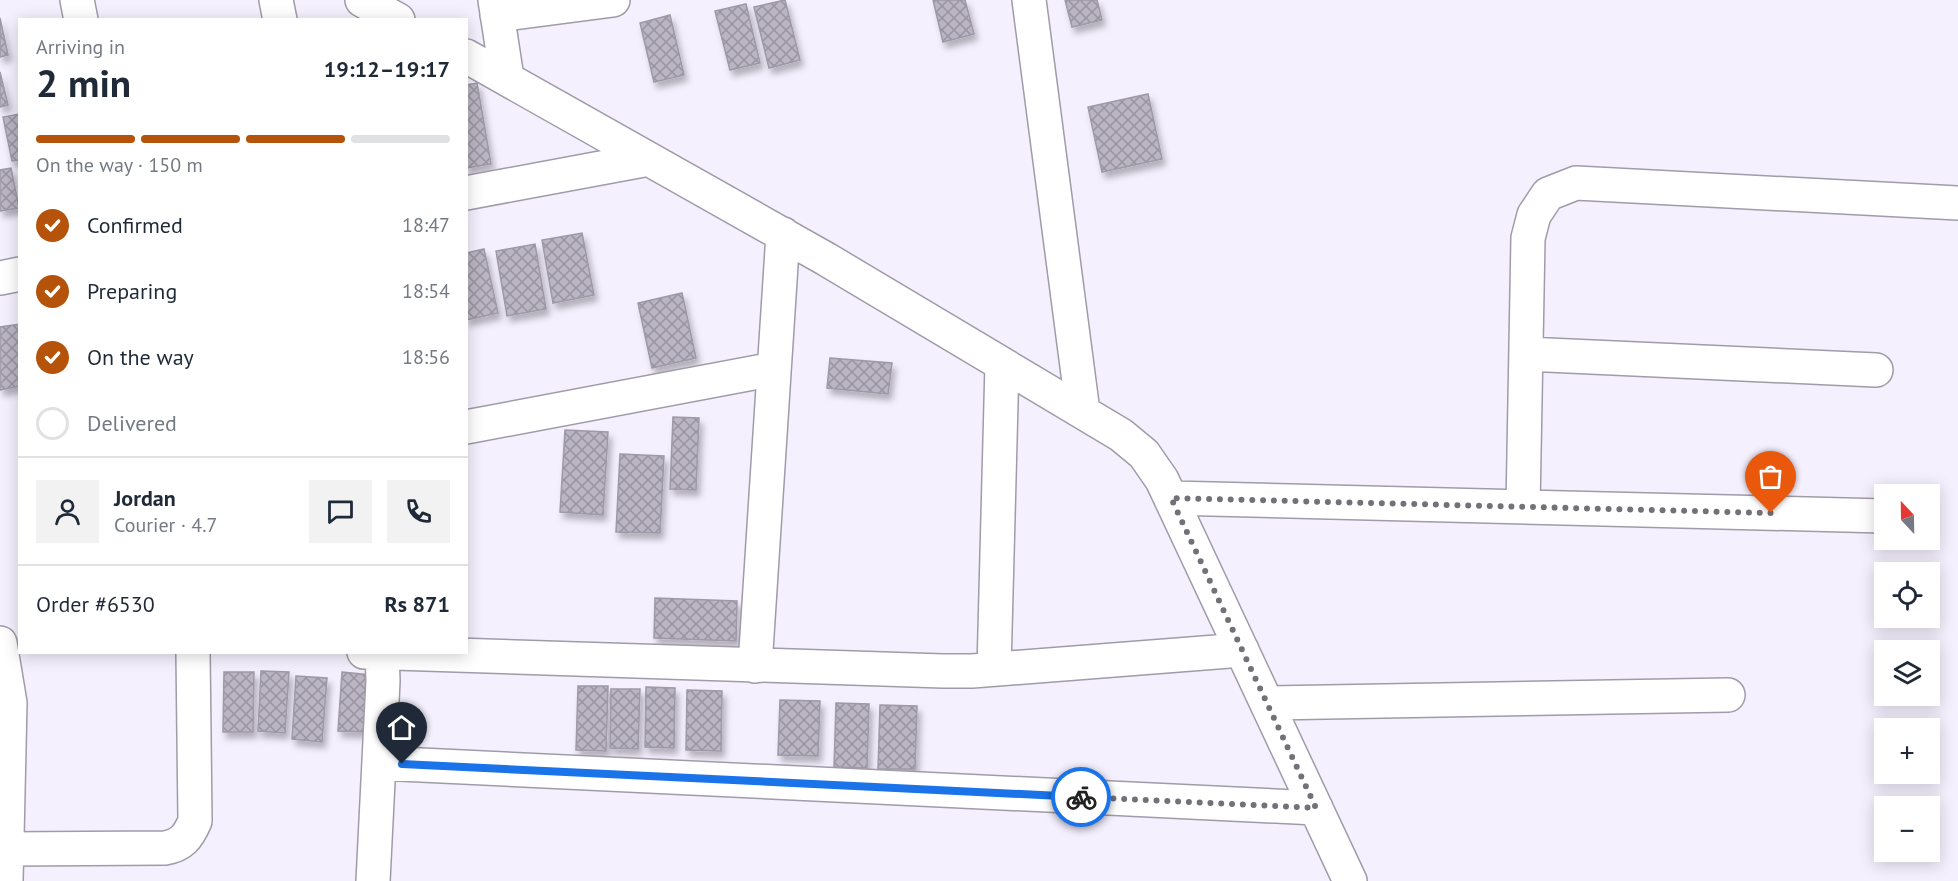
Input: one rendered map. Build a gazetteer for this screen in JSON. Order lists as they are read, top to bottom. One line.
{"north":"top","page":{"heading":["2 min","Arriving in","19:12–19:17"],"panel":["Jordan","Courier · 4.7","Order #6530","Rs 871"],"bar":"On the way · 150 m","list":[["Confirmed","18:47"],["Preparing","18:54"],["On the way","18:56"],"Delivered"],"map_buttons":["+","−"]}}
